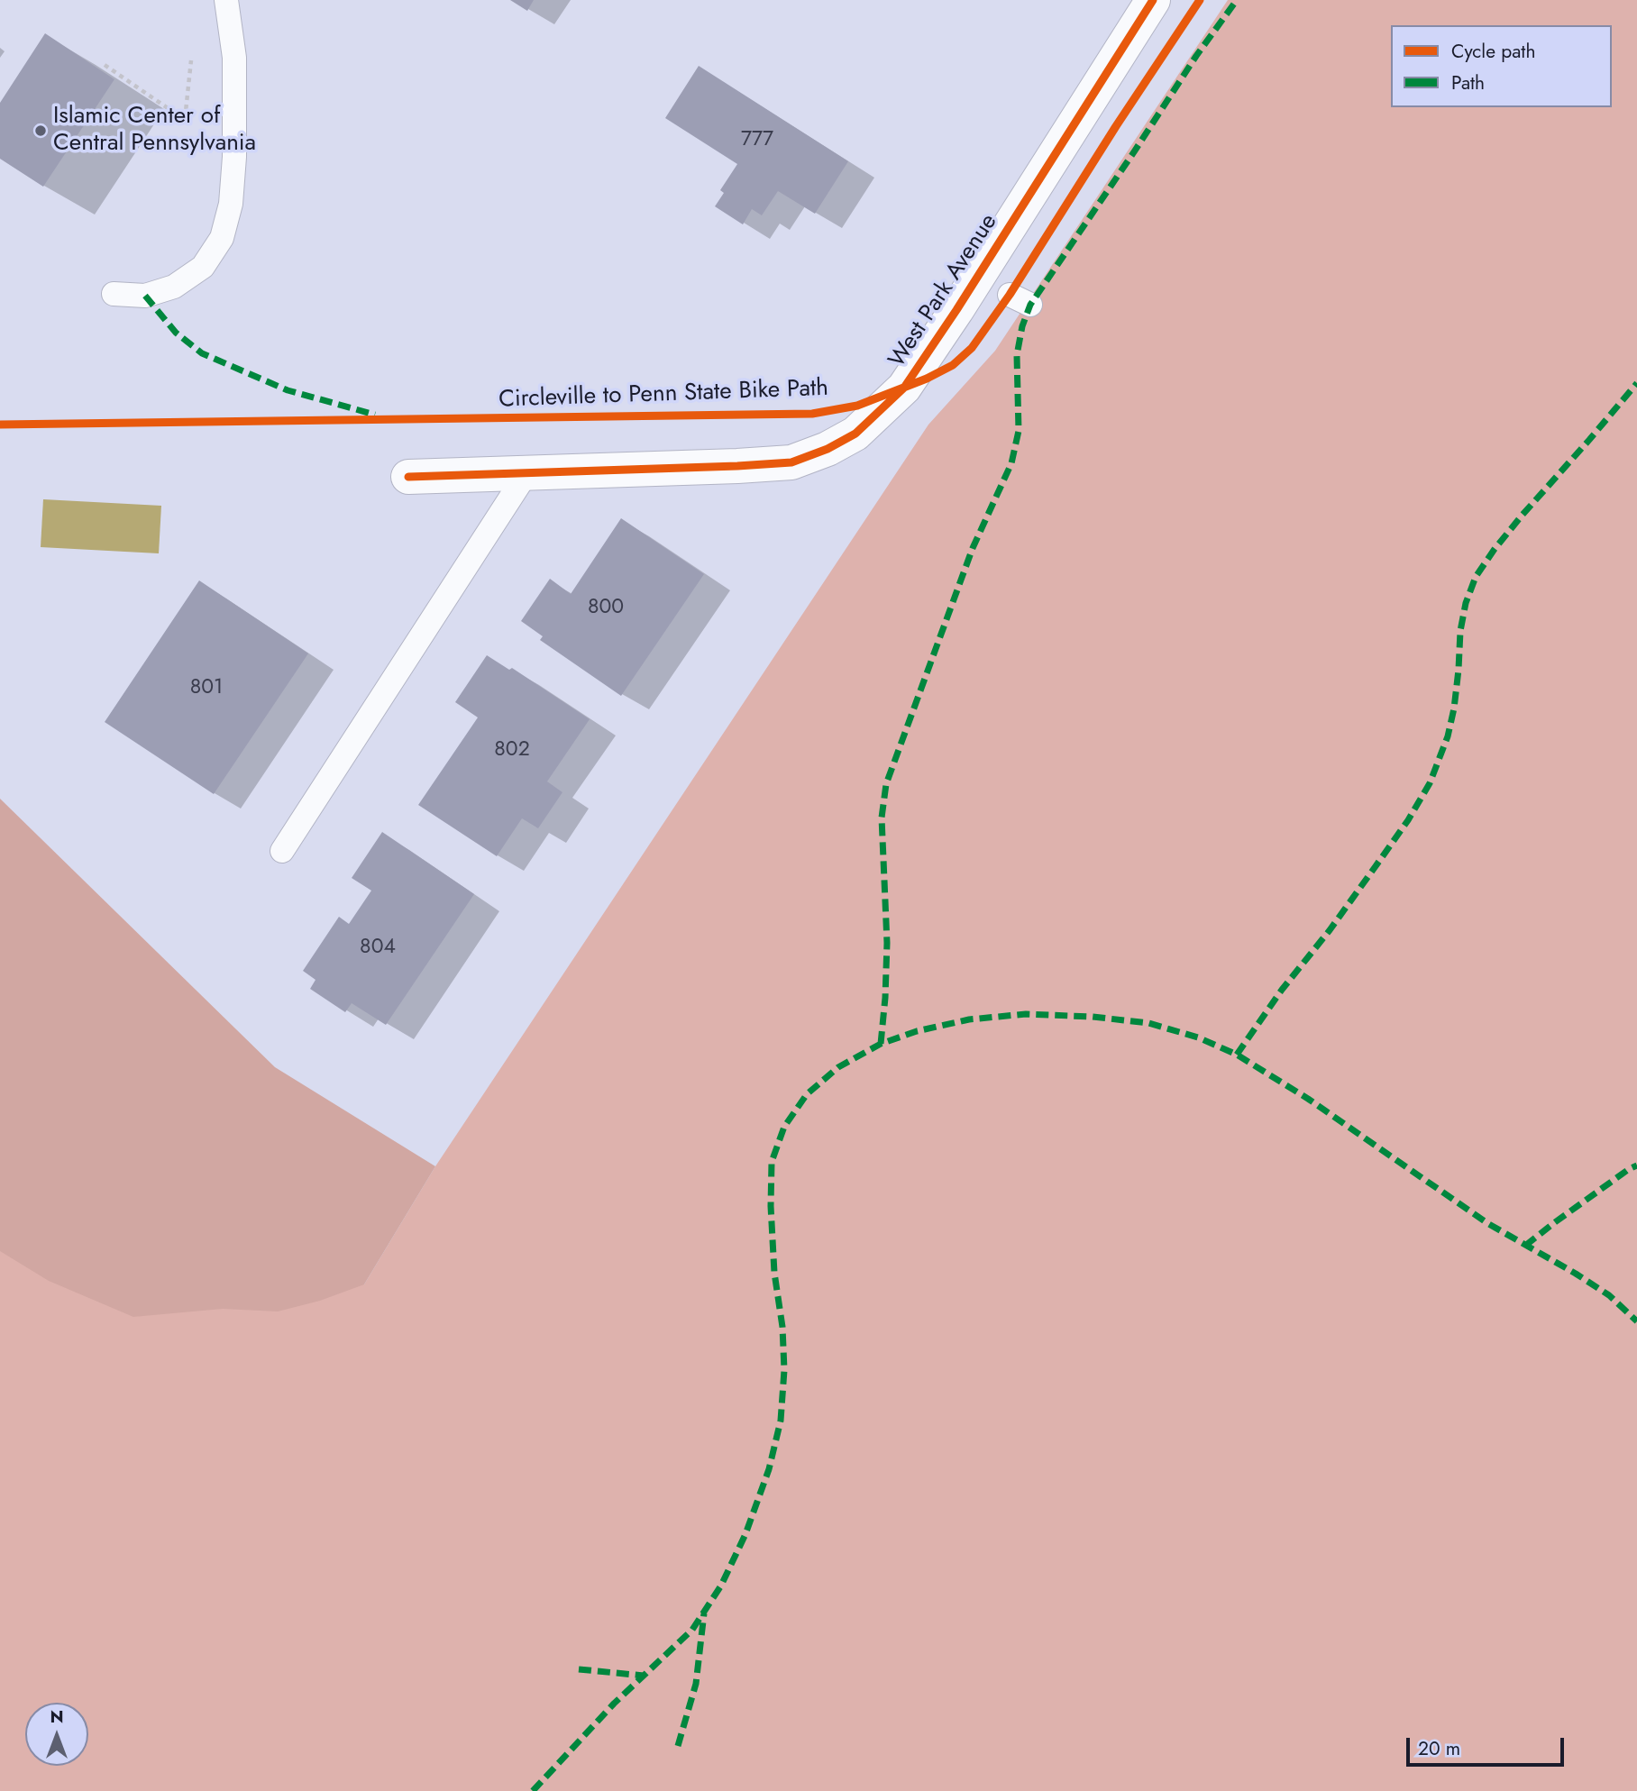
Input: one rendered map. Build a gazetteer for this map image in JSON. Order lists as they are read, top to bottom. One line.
{"streets":{"street":["West Park Avenue"],"cycle path":["Circleville to Penn State Bike Path"]},"places":["Islamic Center of Central Pennsylvania"],"house_numbers":["777","800","801","802","804"],"legend":["Cycle path","Path"],"scale_bar":"20 m","north":"top"}
